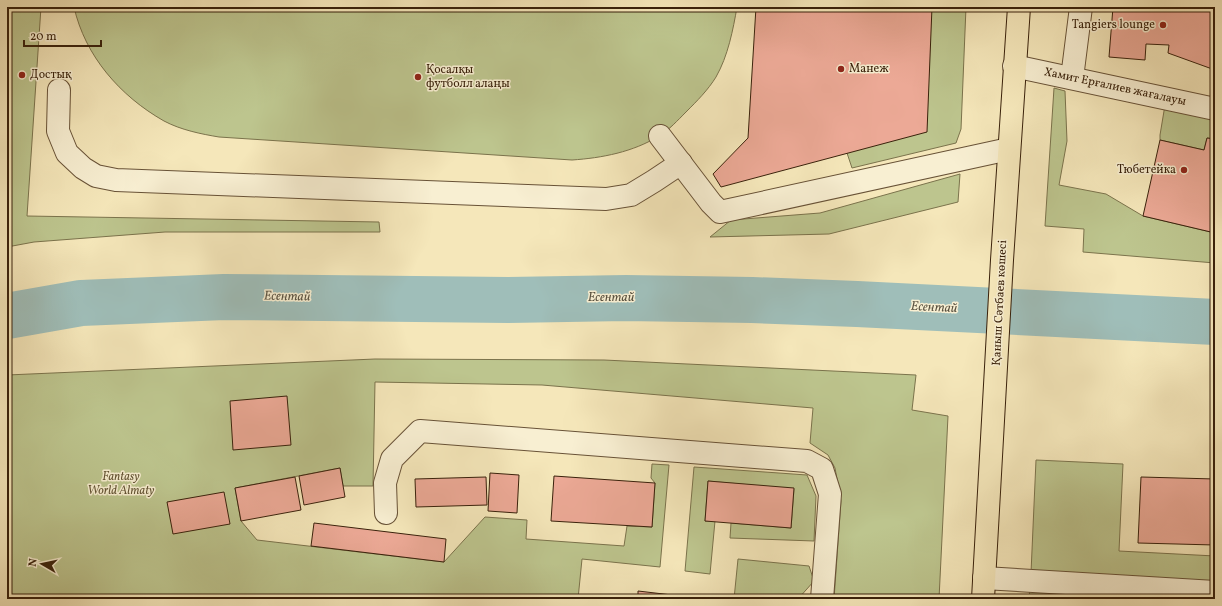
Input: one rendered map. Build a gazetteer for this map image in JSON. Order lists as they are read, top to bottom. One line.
{"streets":{"main road":["Қаныш Сәтбаев көшесі"],"street":["Хамит Ерғалиев жағалауы"]},"crossings":[["Хамит Ерғалиев жағалауы","Қаныш Сәтбаев көшесі"]],"water":["Есентай"],"parks":["Fantasy World Almaty"],"places":["Tangiers lounge","Манеж","Достық","Қосалқы футболл алаңы","Тюбетейка"],"scale_bar":"20 m","north":"left"}
